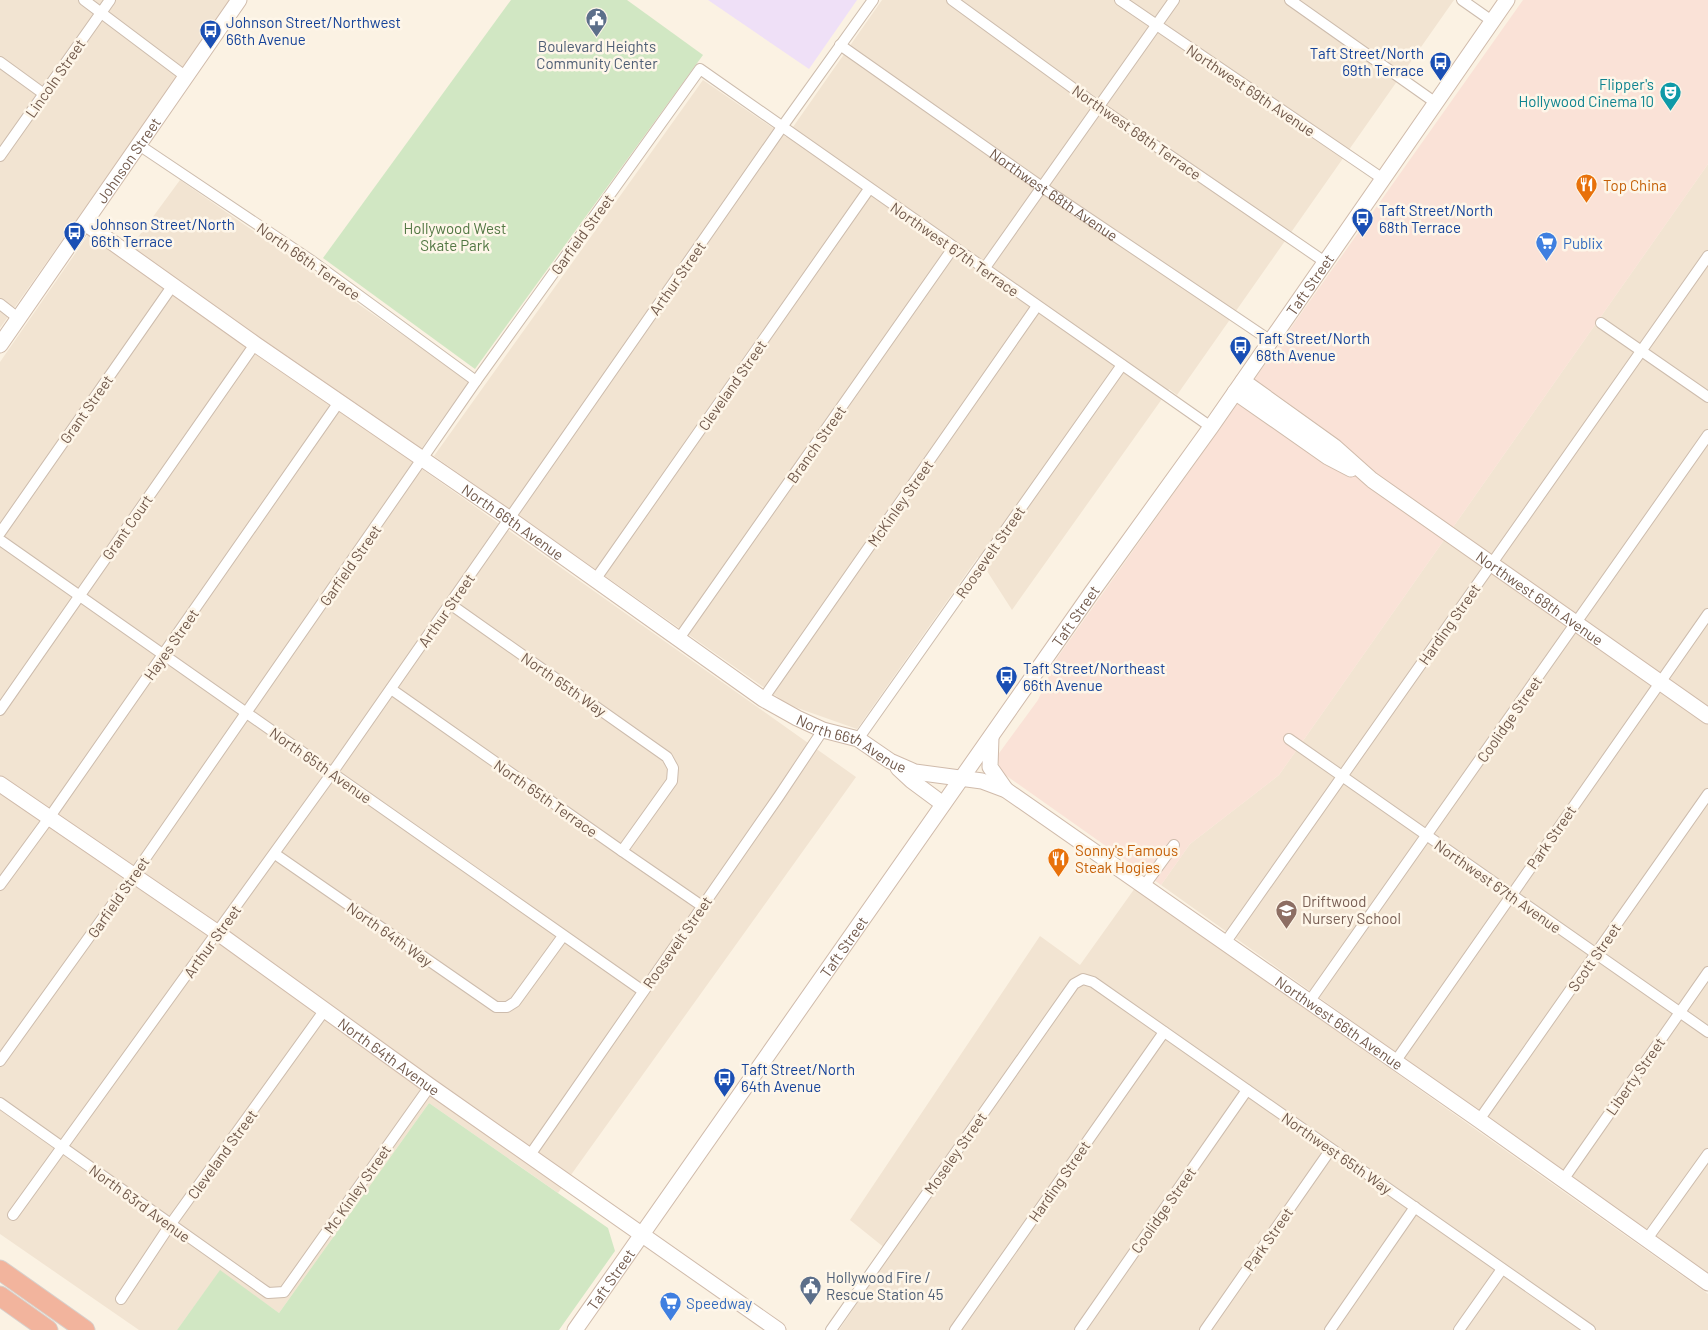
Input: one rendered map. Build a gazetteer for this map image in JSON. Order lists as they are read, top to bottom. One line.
{"streets":{"street":["Lincoln Street","Northwest 69th Avenue","Northwest 68th Terrace","Johnson Street","Northwest 68th Avenue","Garfield Street","Northwest 67th Terrace","North 66th Terrace","Arthur Street","Taft Street","Cleveland Street","Grant Street","Branch Street","McKinley Street","North 66th Avenue","Grant Court","Roosevelt Street","Harding Street","Hayes Street","North 65th Way","Coolidge Street","North 65th Avenue","North 65th Terrace","Park Street","Northwest 67th Avenue","North 64th Way","Scott Street","Northwest 66th Avenue","North 64th Avenue","Liberty Street","Moseley Street","Northwest 65th Way","Mc Kinley Street","North 63rd Avenue"]},"crossings":[["Northwest 69th Avenue","Taft Street"],["Northwest 68th Terrace","Taft Street"],["Johnson Street","North 66th Terrace"],["Johnson Street","North 66th Avenue"],["Northwest 68th Avenue","Arthur Street"],["Northwest 68th Avenue","Taft Street"],["Northwest 68th Avenue","Harding Street"],["Northwest 68th Avenue","Coolidge Street"],["Northwest 68th Avenue","Park Street"],["Garfield Street","Northwest 67th Terrace"],["Garfield Street","North 66th Terrace"],["Garfield Street","North 66th Avenue"],["Garfield Street","North 65th Avenue"],["Garfield Street","North 64th Avenue"],["Northwest 67th Terrace","Arthur Street"],["Northwest 67th Terrace","Taft Street"],["Northwest 67th Terrace","Cleveland Street"],["Northwest 67th Terrace","Branch Street"],["Northwest 67th Terrace","McKinley Street"],["Northwest 67th Terrace","Roosevelt Street"],["Arthur Street","North 66th Avenue"],["Arthur Street","North 65th Way"],["Arthur Street","North 65th Avenue"],["Arthur Street","North 65th Terrace"],["Arthur Street","North 64th Way"],["Arthur Street","North 64th Avenue"],["Arthur Street","North 63rd Avenue"],["Taft Street","North 66th Avenue"],["Taft Street","Northwest 66th Avenue"],["Taft Street","North 64th Avenue"],["Cleveland Street","North 66th Avenue"],["Cleveland Street","North 64th Avenue"],["Cleveland Street","North 63rd Avenue"],["Grant Street","North 66th Avenue"],["Branch Street","North 66th Avenue"],["McKinley Street","North 66th Avenue"],["North 66th Avenue","Grant Court"],["North 66th Avenue","Roosevelt Street"],["North 66th Avenue","Hayes Street"],["North 66th Avenue","Northwest 66th Avenue"],["Grant Court","North 65th Avenue"],["Roosevelt Street","North 65th Avenue"],["Roosevelt Street","North 65th Terrace"],["Roosevelt Street","North 64th Avenue"],["Harding Street","Northwest 67th Avenue"],["Harding Street","Northwest 66th Avenue"],["Harding Street","Northwest 65th Way"],["Hayes Street","North 65th Avenue"],["Hayes Street","North 64th Avenue"],["North 65th Way","North 65th Terrace"],["Coolidge Street","Northwest 67th Avenue"],["Coolidge Street","Northwest 66th Avenue"],["Coolidge Street","Northwest 65th Way"],["North 65th Avenue","North 64th Way"],["Park Street","Northwest 67th Avenue"],["Park Street","Northwest 66th Avenue"],["Park Street","Northwest 65th Way"],["Northwest 67th Avenue","Scott Street"],["Northwest 67th Avenue","Liberty Street"],["Scott Street","Northwest 66th Avenue"],["Northwest 66th Avenue","Liberty Street"],["North 64th Avenue","Mc Kinley Street"],["Moseley Street","Northwest 65th Way"],["Mc Kinley Street","North 63rd Avenue"]],"parks":["Hollywood West Skate Park"],"places":{"public building":["Boulevard Heights Community Center","Hollywood Fire / Rescue Station 45"],"bus stop":["Johnson Street/Northwest 66th Avenue","Taft Street/North 69th Terrace","Taft Street/North 68th Terrace","Johnson Street/North 66th Terrace","Taft Street/North 68th Avenue","Taft Street/Northeast 66th Avenue","Taft Street/North 64th Avenue"],"theatre":["Flipper's Hollywood Cinema 10"],"restaurant":["Top China","Sonny's Famous Steak Hogies"],"supermarket":["Publix","Speedway"],"school or university":["Driftwood Nursery School"]}}
